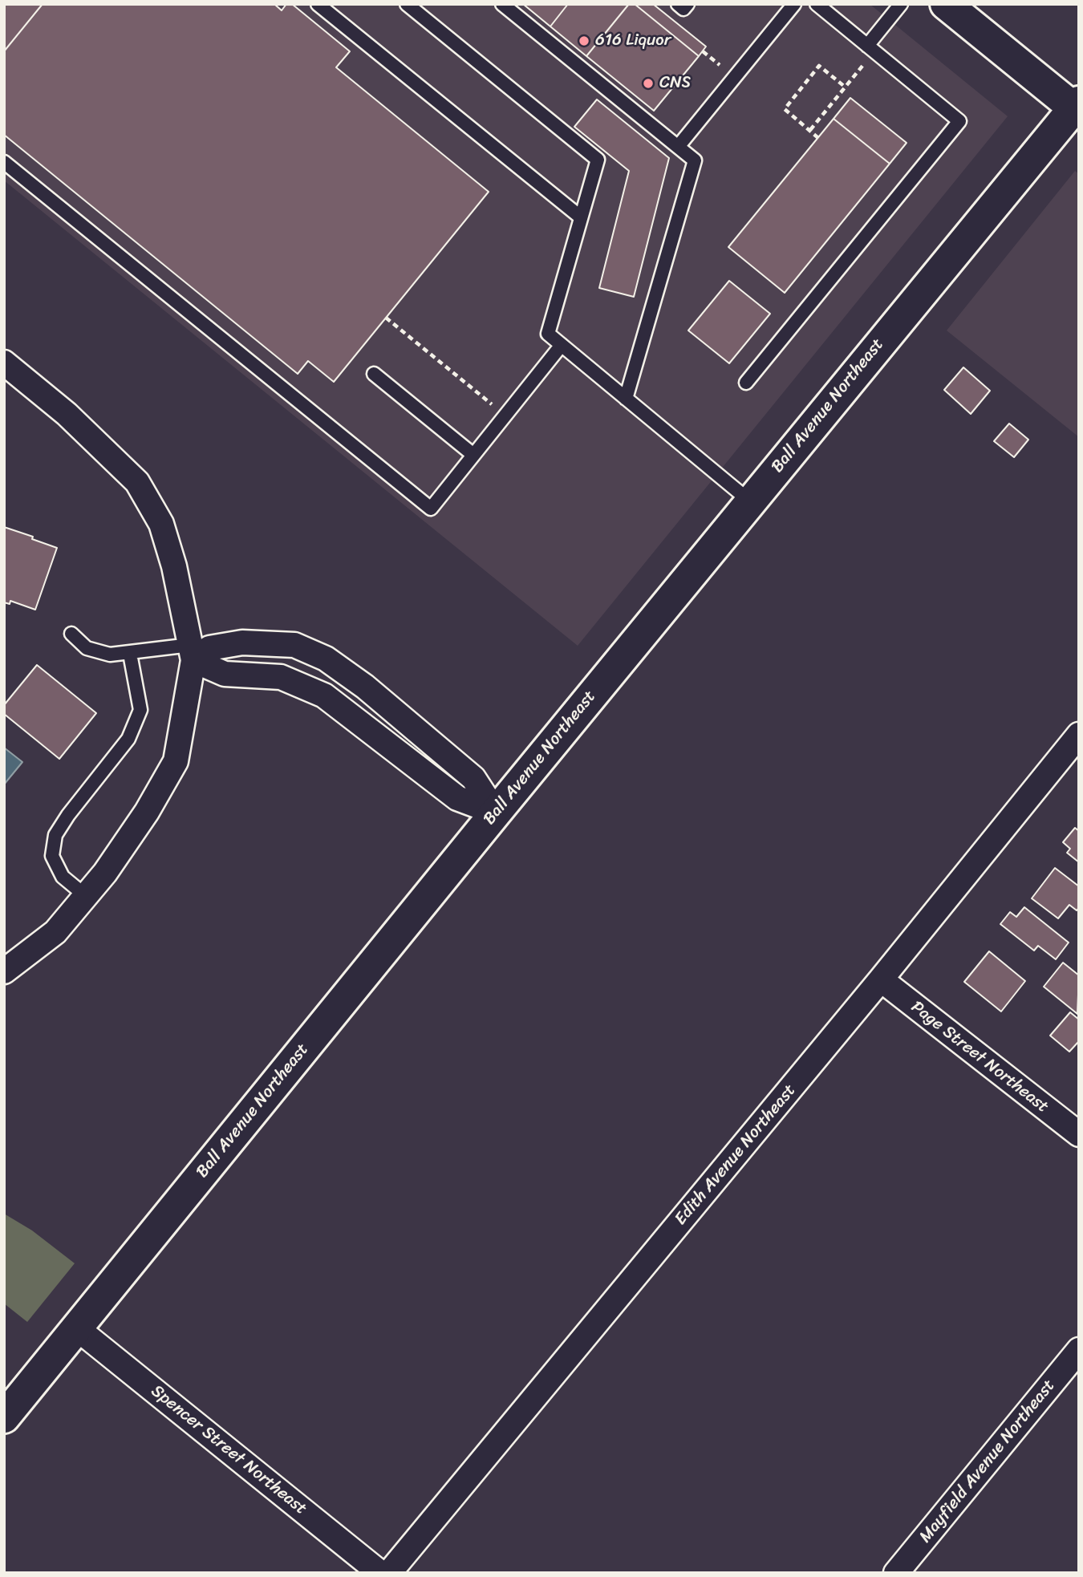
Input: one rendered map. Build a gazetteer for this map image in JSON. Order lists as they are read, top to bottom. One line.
{"streets":{"street":["Ball Avenue Northeast","Page Street Northeast","Edith Avenue Northeast","Spencer Street Northeast","Mayfield Avenue Northeast"]},"crossings":[["Ball Avenue Northeast","Spencer Street Northeast"],["Page Street Northeast","Edith Avenue Northeast"]],"places":["616 Liquor","CNS"]}
